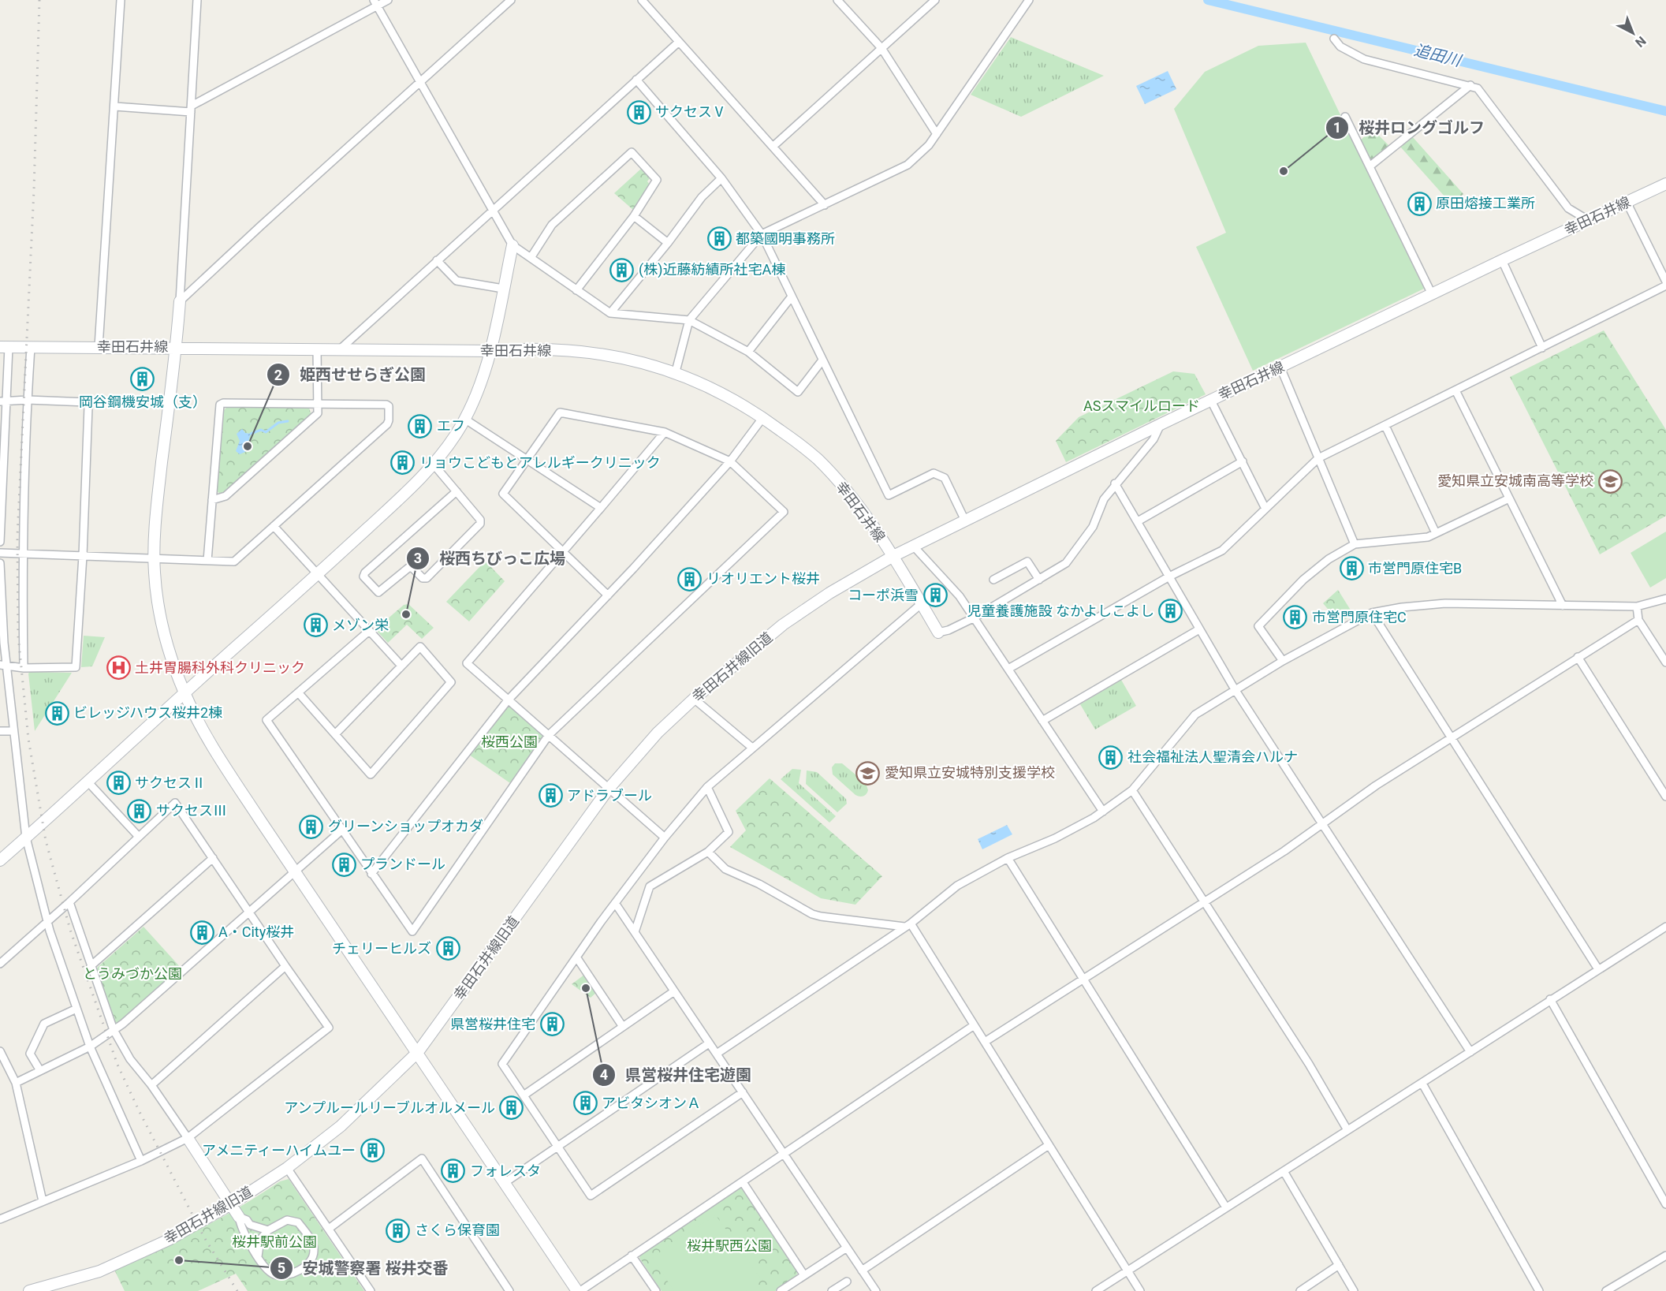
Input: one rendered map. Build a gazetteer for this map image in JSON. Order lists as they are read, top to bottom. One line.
{"streets":{"street":["幸田石井線","幸田石井線旧道"]},"crossings":[["幸田石井線","幸田石井線旧道"]],"water":["追田川"],"parks":["ASスマイルロード","桜西公園","とうみづか公園","桜井駅前公園","桜井駅西公園"],"places":{"building":["サクセスⅤ","原田熔接工業所","都築國明事務所","(株)近藤紡績所社宅A棟","岡谷鋼機安城（支）","エフ","リョウこどもとアレルギークリニック","市営門原住宅B","リオリエント桜井","コーポ浜雪","児童養護施設 なかよしこよし","市営門原住宅C","メゾン栄","ビレッジハウス桜井2棟","社会福祉法人聖清会ハルナ","サクセスⅡ","アドラブール","サクセスⅢ","グリーンショップオカダ","プランドール","A・City桜井","チェリーヒルズ","県営桜井住宅","アビタシオンＡ","アンプルールリーブルオルメール","アメニティーハイムユー","フォレスタ","さくら保育園"],"other":["桜井ロングゴルフ","姫西せせらぎ公園","桜西ちびっこ広場","県営桜井住宅遊園","安城警察署 桜井交番"],"school or university":["愛知県立安城南高等学校","愛知県立安城特別支援学校"],"hospital":["土井胃腸科外科クリニック"]},"north":"bottom right"}
